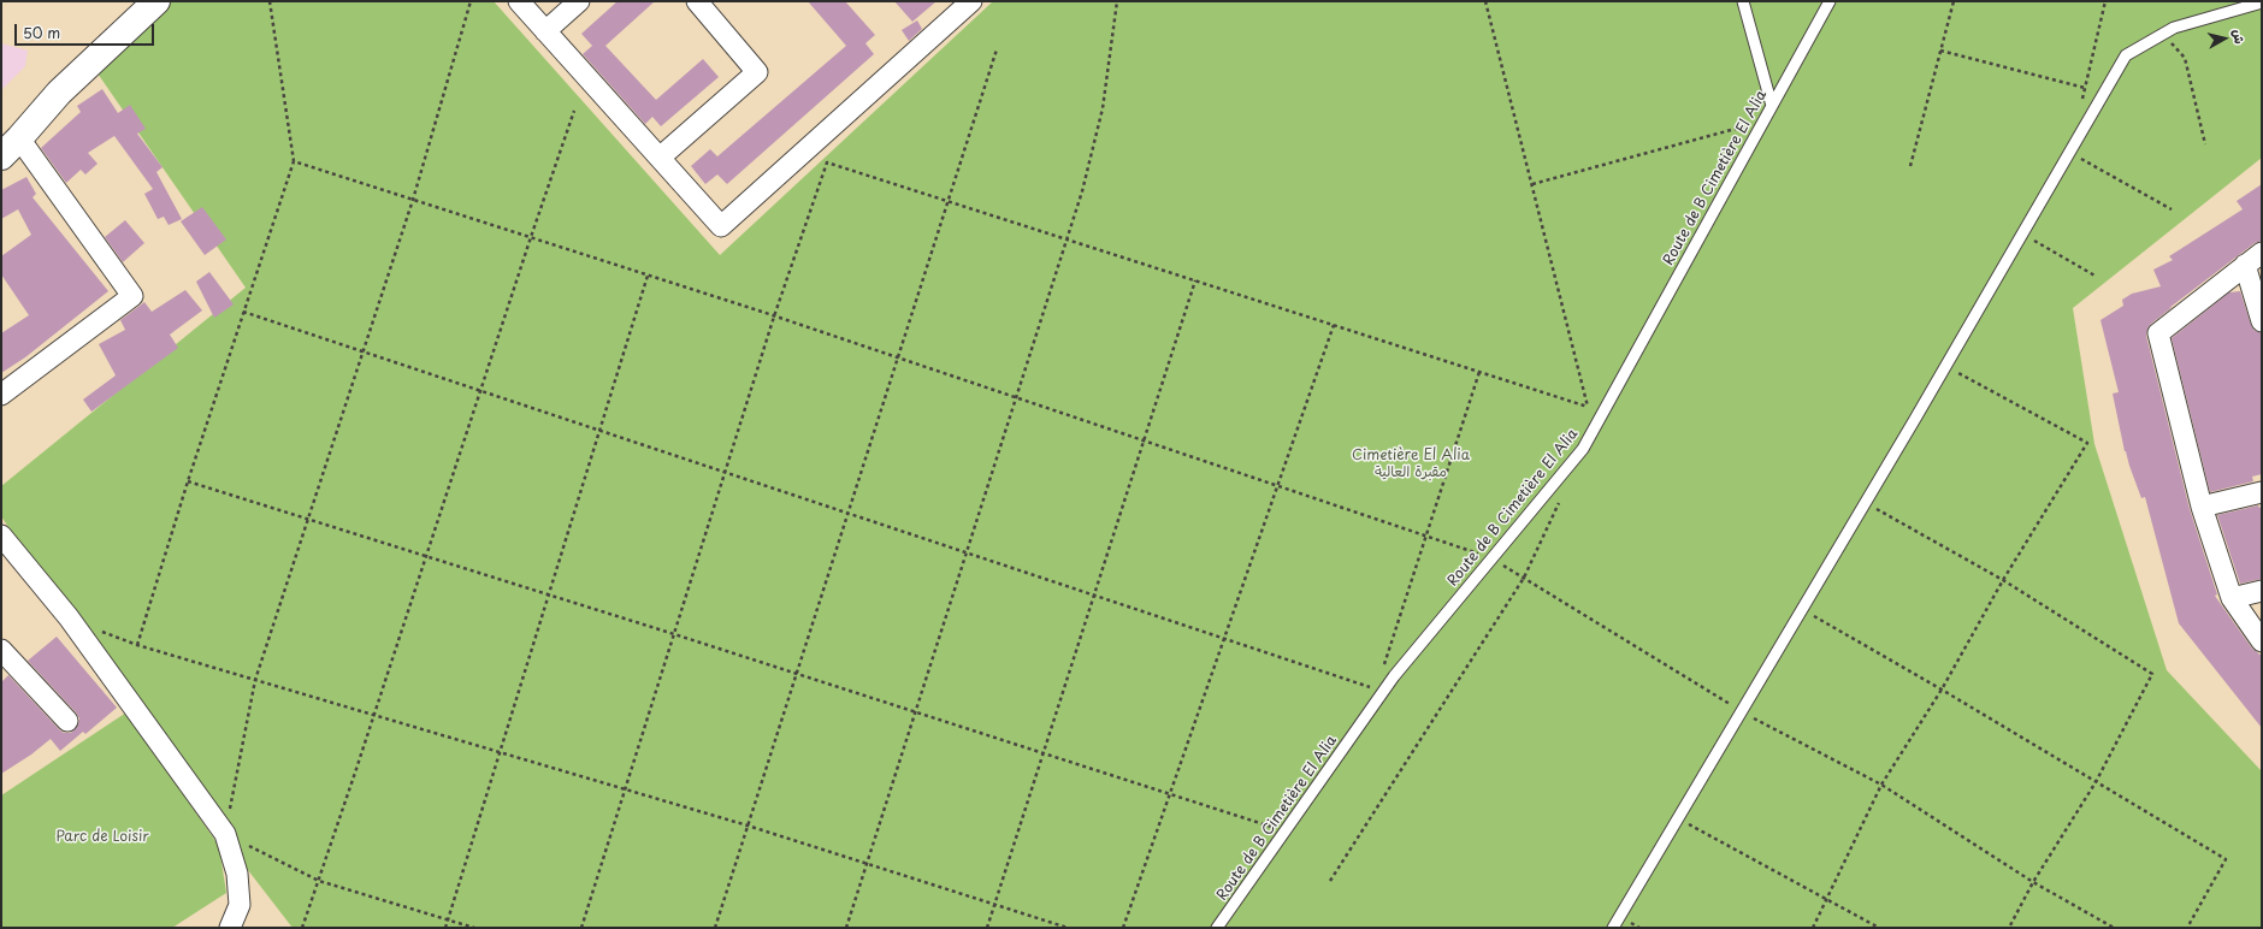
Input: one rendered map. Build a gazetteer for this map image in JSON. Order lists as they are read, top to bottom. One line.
{"streets":{"lane":["Route de B Cimetière El Alia"]},"parks":["Cimetière El Alia مقبرة العالية","Parc de Loisir"],"scale_bar":"50 m","north":"right"}
